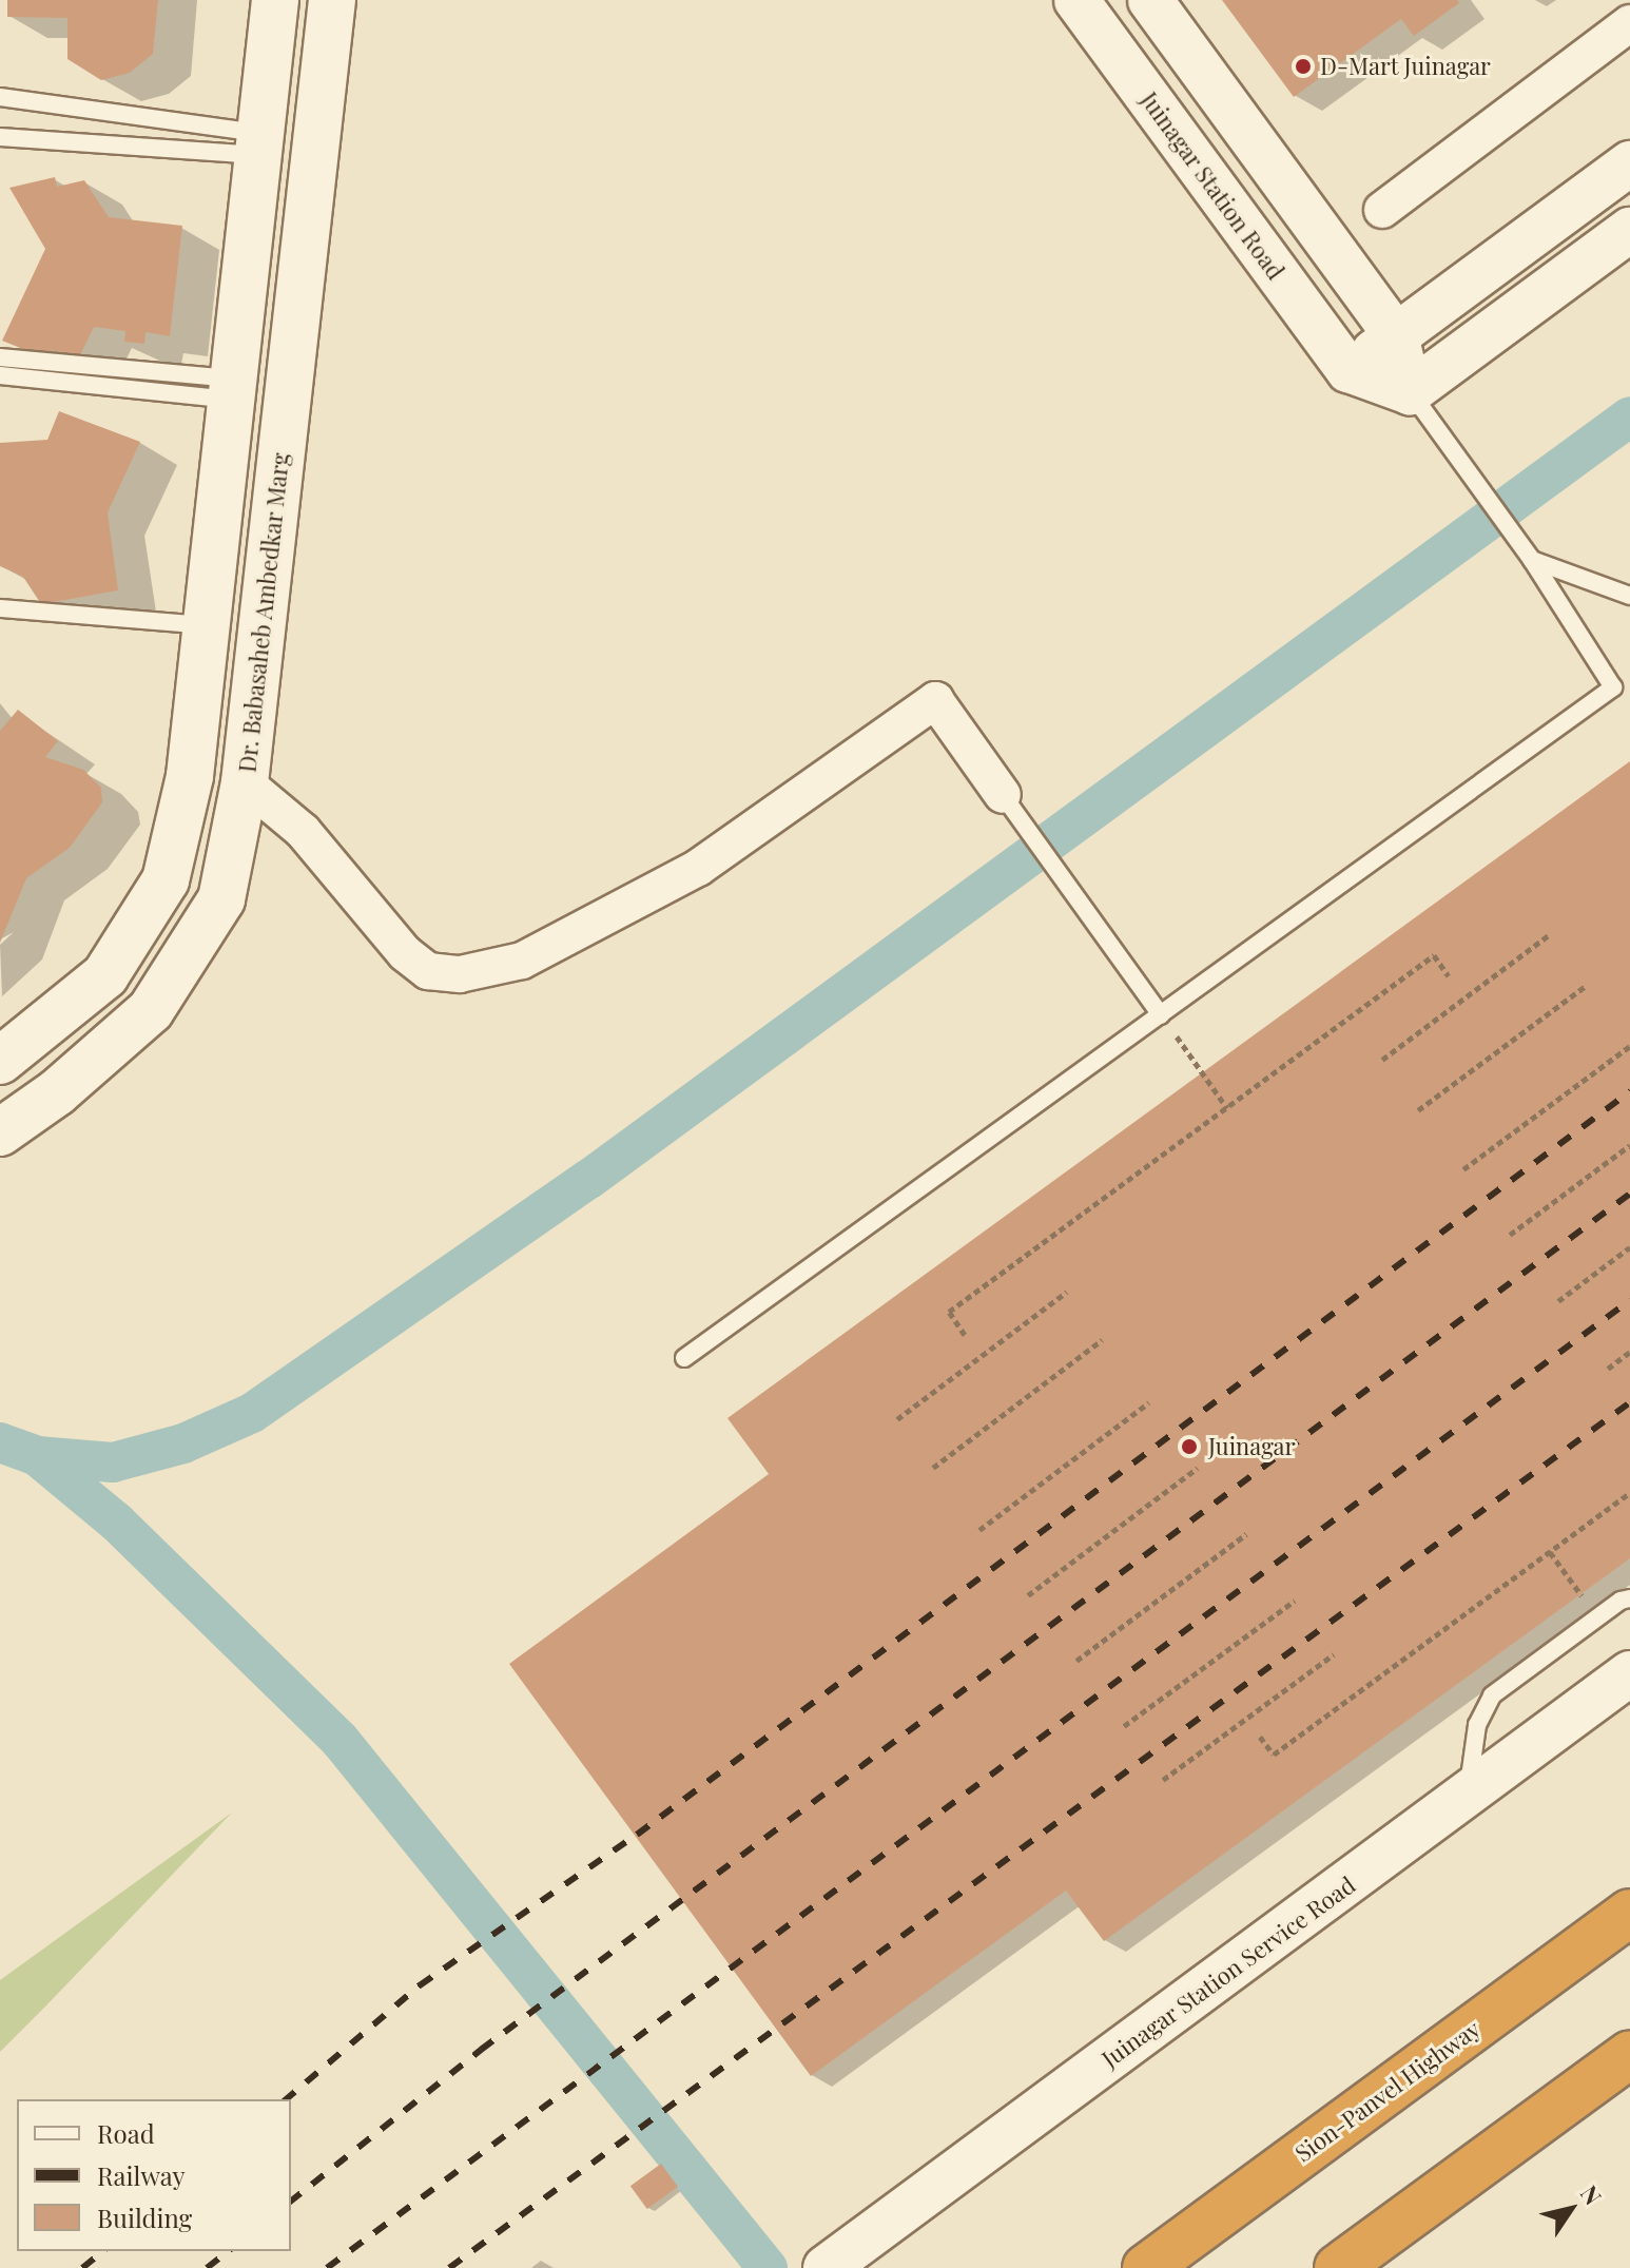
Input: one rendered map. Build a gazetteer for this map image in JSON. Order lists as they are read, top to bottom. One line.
{"streets":{"highway":["Sion-Panvel Highway"],"main road":["Dr. Babasaheb Ambedkar Marg"],"street":["Juinagar Station Road","Juinagar Station Service Road"]},"places":["D-Mart Juinagar","Juinagar"],"legend":["Road","Railway","Building"],"north":"top right"}
